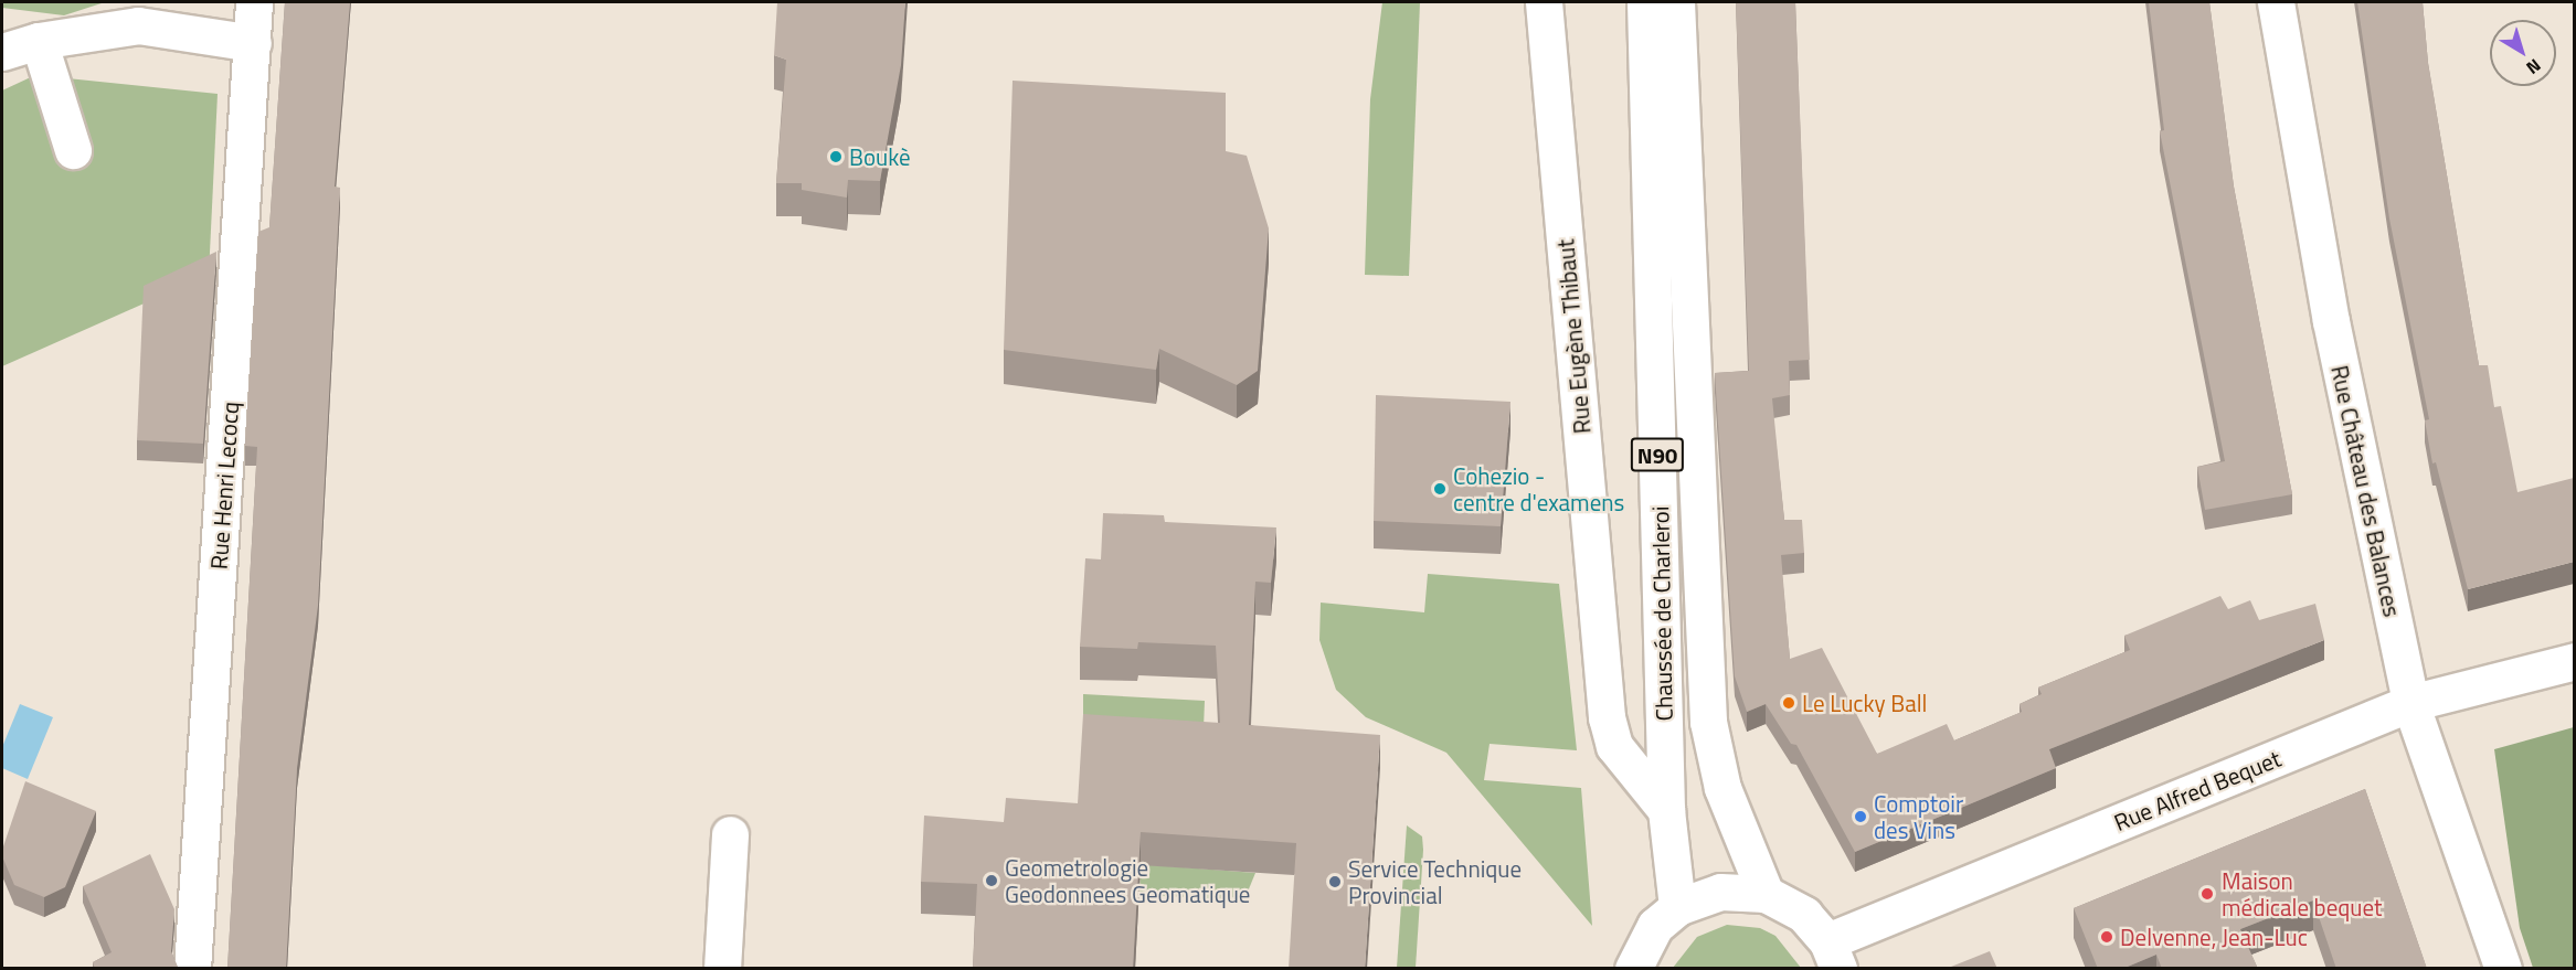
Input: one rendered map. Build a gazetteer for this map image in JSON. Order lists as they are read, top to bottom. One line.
{"streets":{"street":["Rue Eugène Thibaut","N90","Rue Henri Lecocq","Rue Château des Balances","Chaussée de Charleroi","Rue Alfred Bequet"]},"crossings":[["Rue Eugène Thibaut","Chaussée de Charleroi"],["Rue Château des Balances","Rue Alfred Bequet"]],"places":["Boukè","Cohezio - centre d'examens","Le Lucky Ball","Comptoir des Vins","Geometrologie Geodonnees Geomatique","Service Technique Provincial","Maison médicale bequet","Delvenne, Jean-Luc"],"north":"bottom right"}
